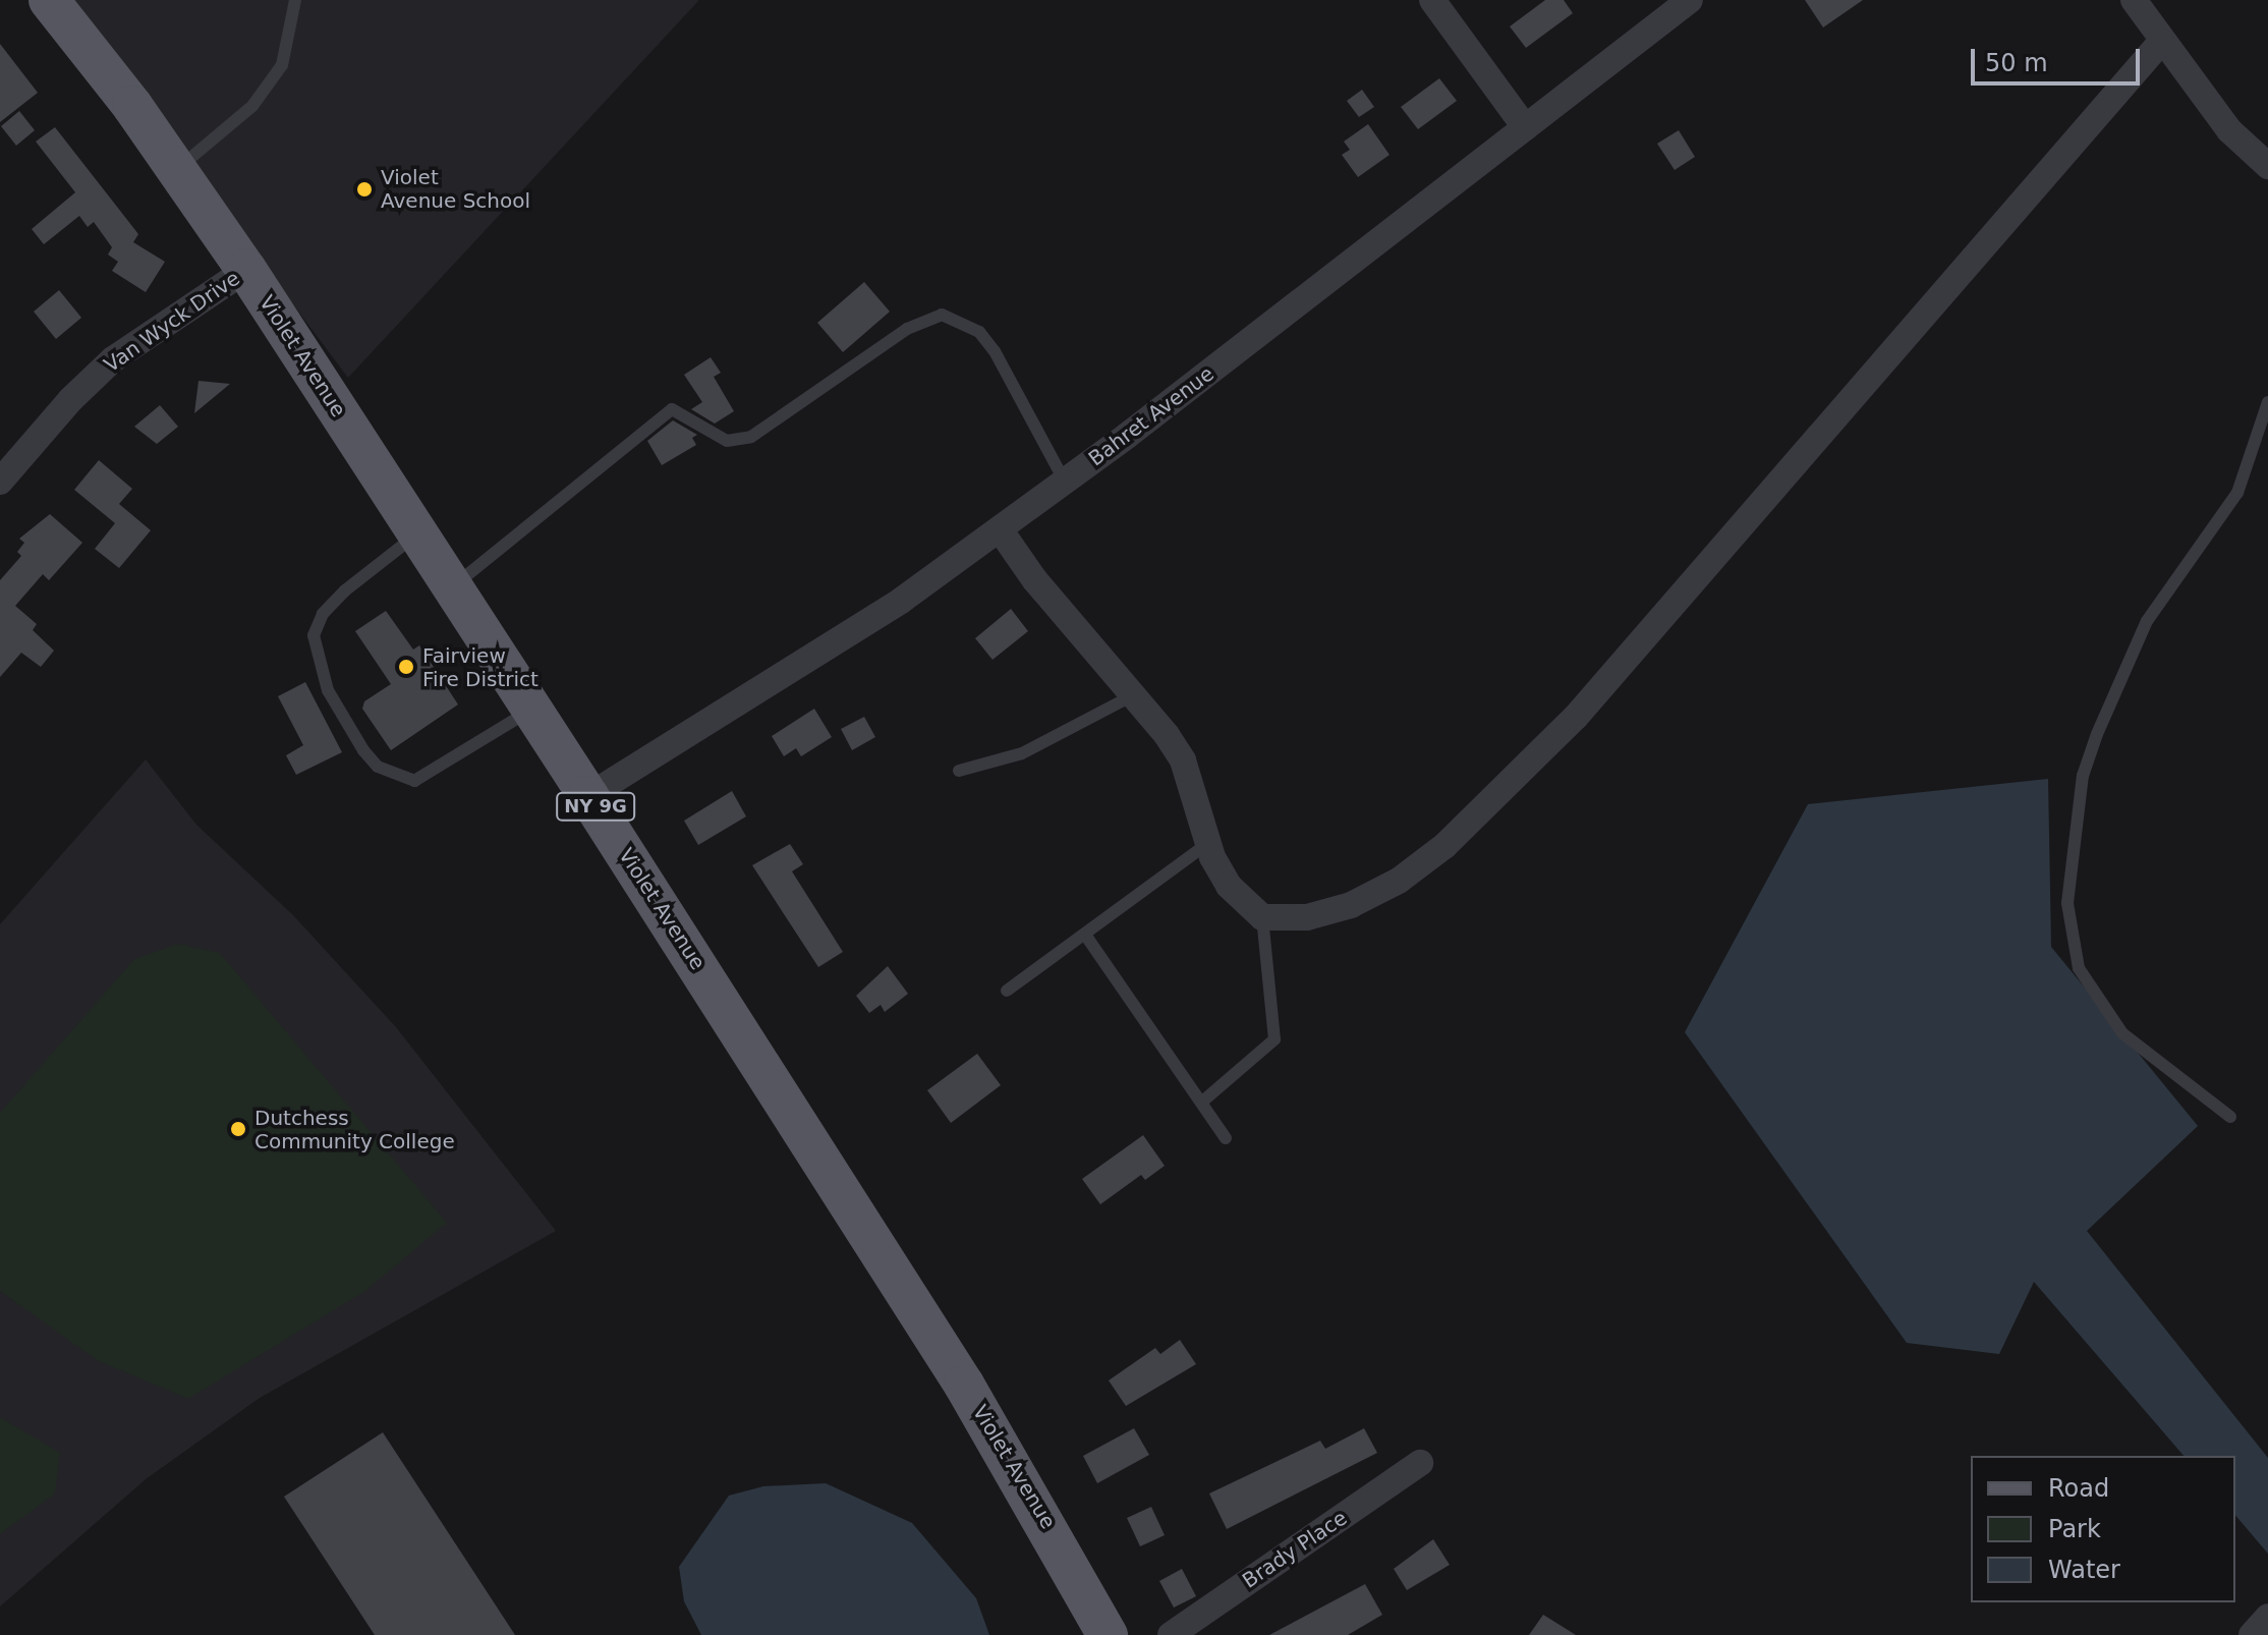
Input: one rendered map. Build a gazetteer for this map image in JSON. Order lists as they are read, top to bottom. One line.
{"streets":{"main road":["Violet Avenue","NY 9G"],"street":["Van Wyck Drive","Bahret Avenue","Brady Place"]},"crossings":[["Van Wyck Drive","Violet Avenue"],["Violet Avenue","Bahret Avenue"]],"places":["Violet Avenue School","Fairview Fire District","Dutchess Community College"],"legend":["Road","Park","Water"],"scale_bar":"50 m"}
